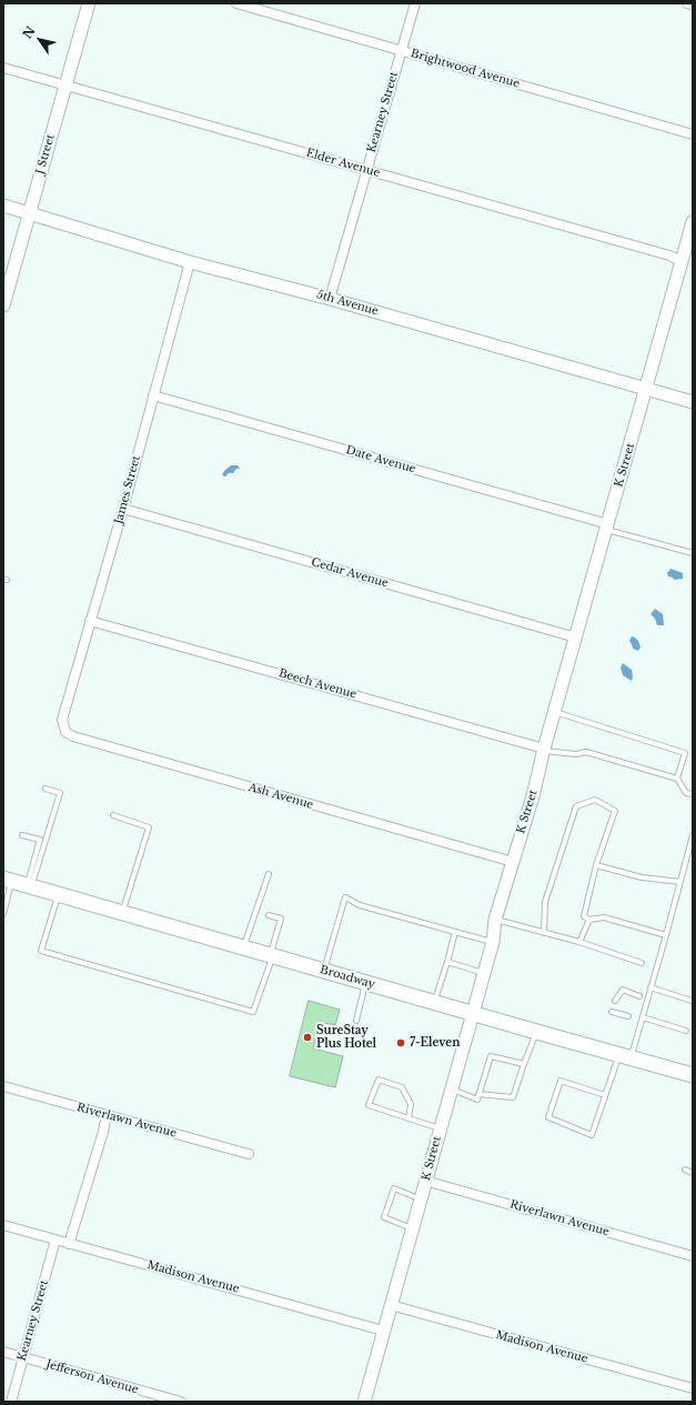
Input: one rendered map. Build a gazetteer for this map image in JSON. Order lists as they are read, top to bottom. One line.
{"streets":{"main road":["Broadway"],"street":["Brightwood Avenue","Kearney Street","J Street","Elder Avenue","5th Avenue","Date Avenue","K Street","James Street","Cedar Avenue","Beech Avenue","Ash Avenue","Riverlawn Avenue","Madison Avenue","Jefferson Avenue"]},"crossings":[["Brightwood Avenue","Kearney Street"],["Kearney Street","Elder Avenue"],["Kearney Street","5th Avenue"],["Kearney Street","Madison Avenue"],["Kearney Street","Jefferson Avenue"],["J Street","Elder Avenue"],["J Street","5th Avenue"],["Elder Avenue","K Street"],["5th Avenue","K Street"],["5th Avenue","James Street"],["Date Avenue","K Street"],["Date Avenue","James Street"],["K Street","Cedar Avenue"],["K Street","Beech Avenue"],["K Street","Ash Avenue"],["K Street","Broadway"],["K Street","Riverlawn Avenue"],["K Street","Madison Avenue"],["James Street","Cedar Avenue"],["James Street","Beech Avenue"],["James Street","Ash Avenue"]],"places":["SureStay Plus Hotel","7-Eleven"],"north":"top left"}
